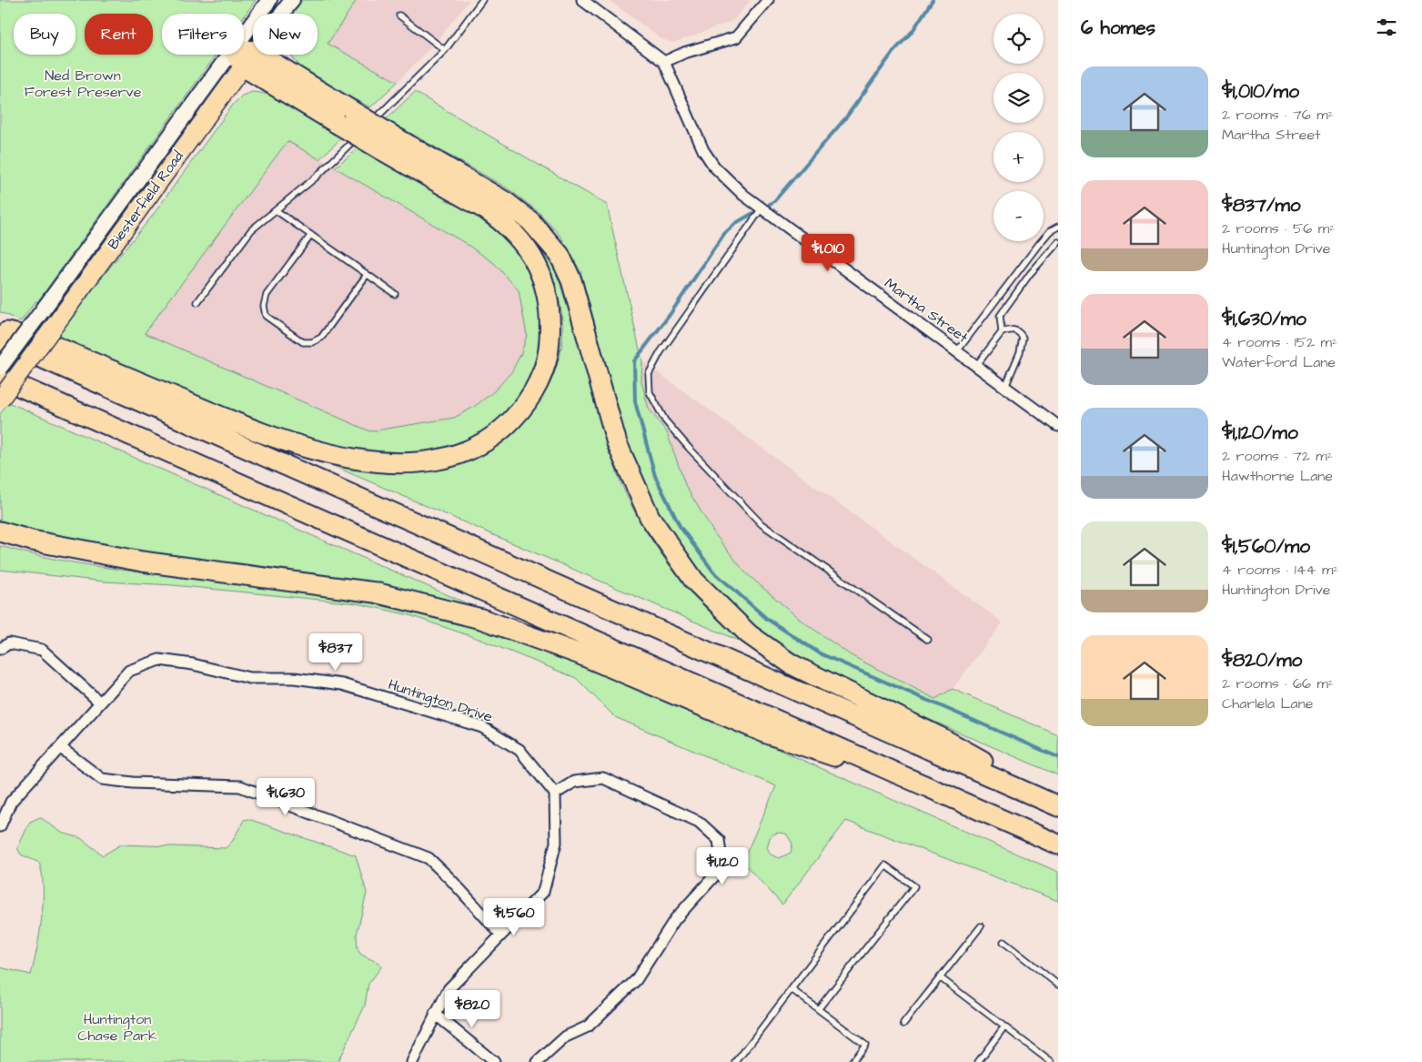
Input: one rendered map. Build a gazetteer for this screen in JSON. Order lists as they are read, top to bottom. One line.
{"streets":{"main road":["Biesterfield Road"],"street":["Martha Street","Huntington Drive"]},"parks":["Ned Brown Forest Preserve","Huntington Chase Park"],"page":{"heading":"6 homes","map_buttons":["+","−"],"chip":["Buy","Rent","Filters","New"],"list":[{"name":"$1,010/mo","note":"2 rooms · 76 m² · Martha Street"},{"name":"$837/mo","note":"2 rooms · 56 m² · Huntington Drive"},{"name":"$1,630/mo","note":"4 rooms · 152 m² · Waterford Lane"},{"name":"$1,120/mo","note":"2 rooms · 72 m² · Hawthorne Lane"},{"name":"$1,560/mo","note":"4 rooms · 144 m² · Huntington Drive"},{"name":"$820/mo","note":"2 rooms · 66 m² · Charlela Lane"}],"price":["$1,010","$837","$1,630","$1,120","$1,560","$820"]}}
